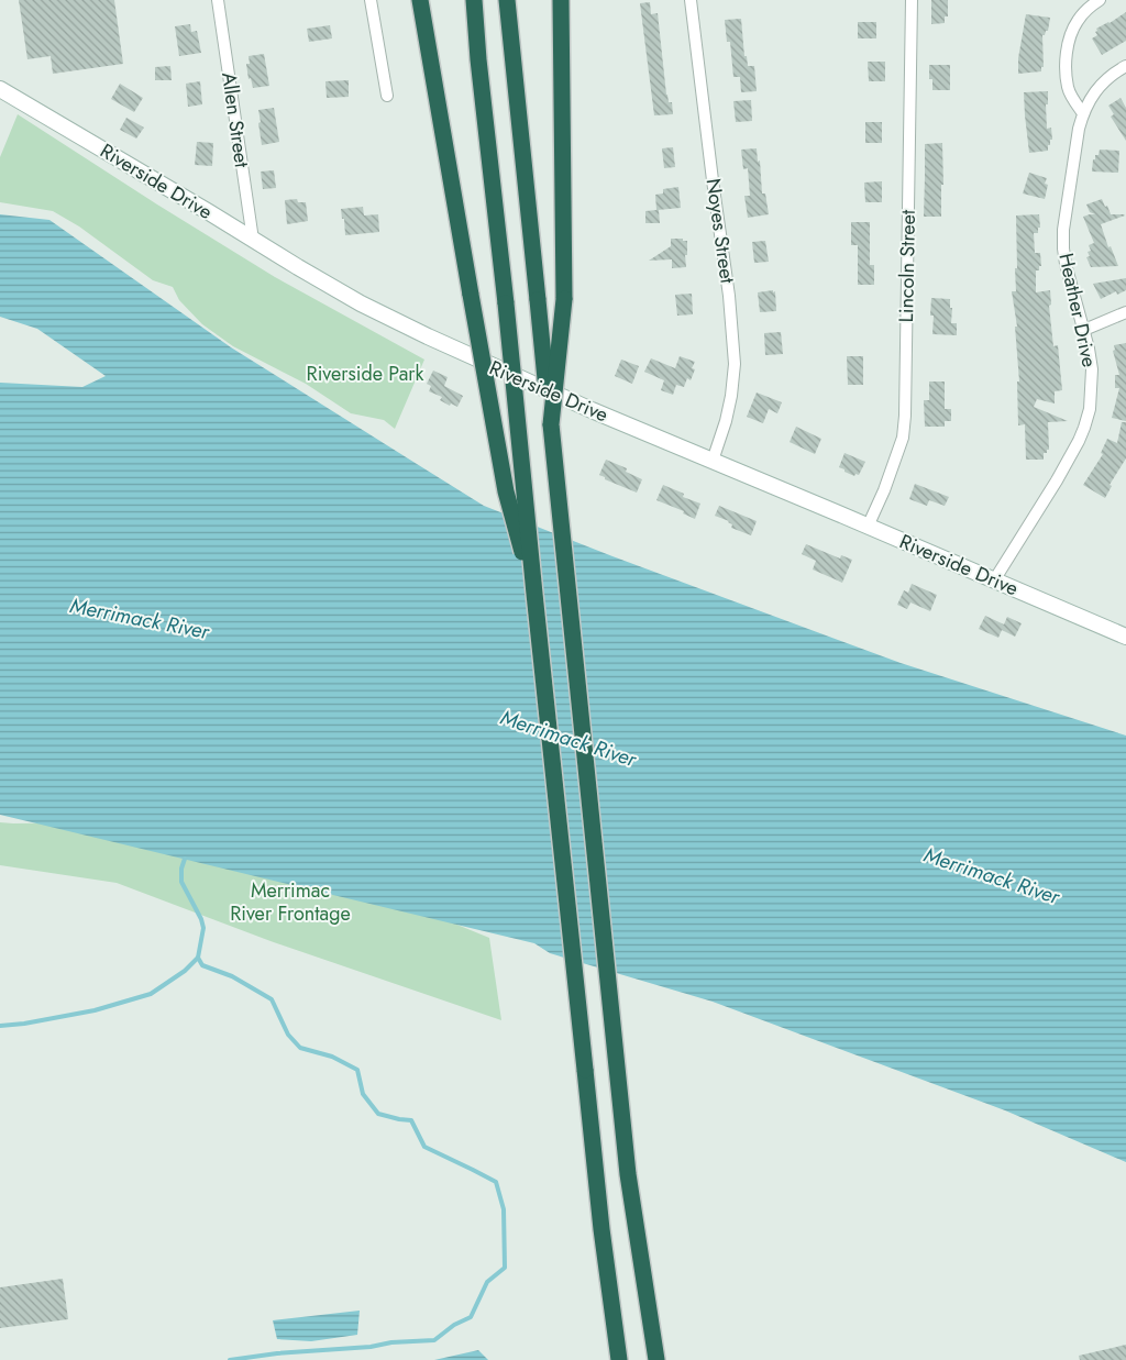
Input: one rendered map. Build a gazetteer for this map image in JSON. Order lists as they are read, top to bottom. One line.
{"streets":{"main road":["Riverside Drive"],"street":["Allen Street","Noyes Street","Lincoln Street","Heather Drive"]},"crossings":[["Allen Street","Riverside Drive"],["Riverside Drive","Noyes Street"],["Riverside Drive","Lincoln Street"],["Riverside Drive","Heather Drive"]],"water":["Merrimack River"],"parks":["Riverside Park","Merrimac River Frontage"]}
